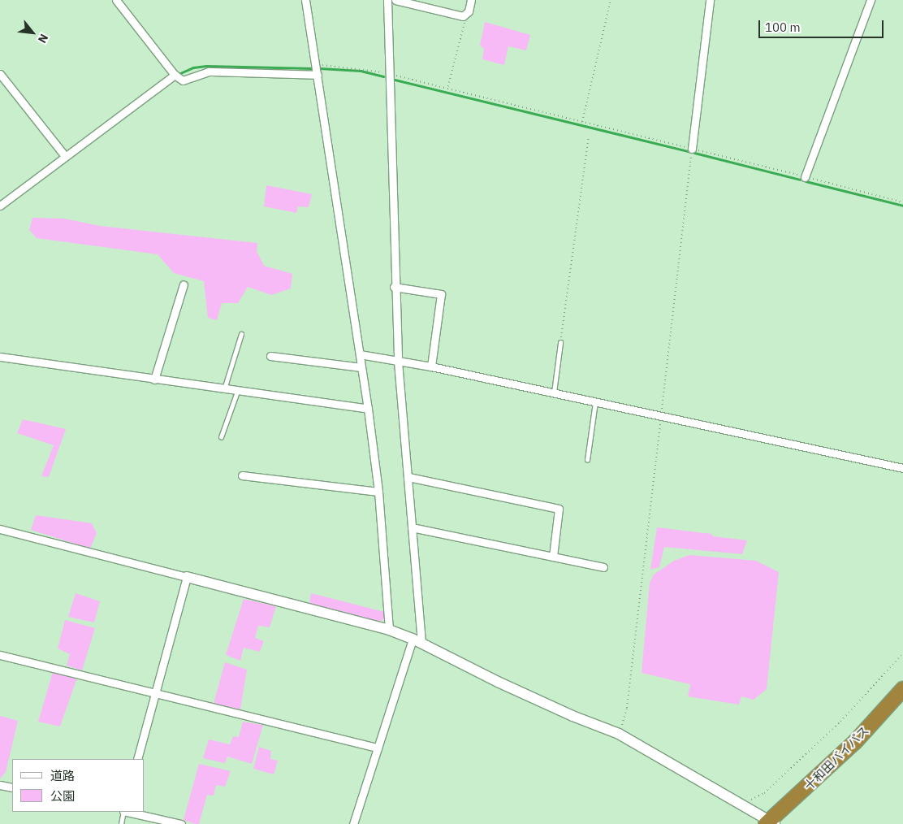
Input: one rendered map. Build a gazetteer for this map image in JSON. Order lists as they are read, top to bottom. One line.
{"streets":{"highway":["十和田バイパス"]},"legend":["道路","公園"],"scale_bar":"100 m","north":"bottom right"}
